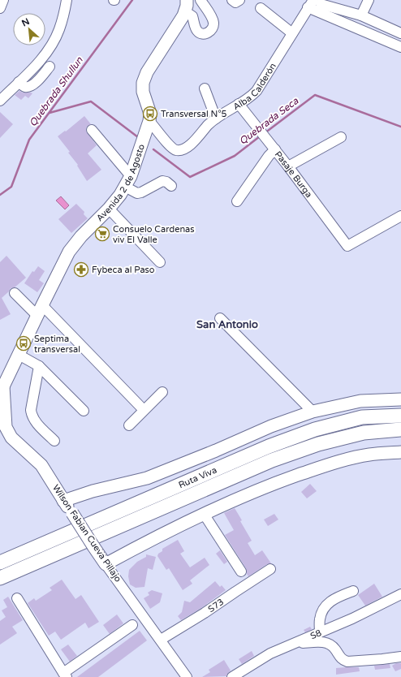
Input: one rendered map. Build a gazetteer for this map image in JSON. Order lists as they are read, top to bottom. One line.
{"streets":{"highway":["Ruta Viva"],"main road":["Avenida 2 de Agosto","Wilson Fabian Cueva Pillajo"],"street":["Alba Calderón","Pasaje Burga","S73","S8"]},"crossings":[["Alba Calderón","Pasaje Burga"],["Alba Calderón","Avenida 2 de Agosto"],["Avenida 2 de Agosto","Wilson Fabian Cueva Pillajo"],["Ruta Viva","Wilson Fabian Cueva Pillajo"],["Wilson Fabian Cueva Pillajo","S73"]],"districts":["San Antonio"],"water":["Quebrada Shullun","Quebrada Seca"],"places":{"bus stop":["Transversal N°5","Septima transversal"],"supermarket":["Consuelo Cardenas viv El Valle"],"pharmacy":["Fybeca al Paso"]},"north":"top left"}
